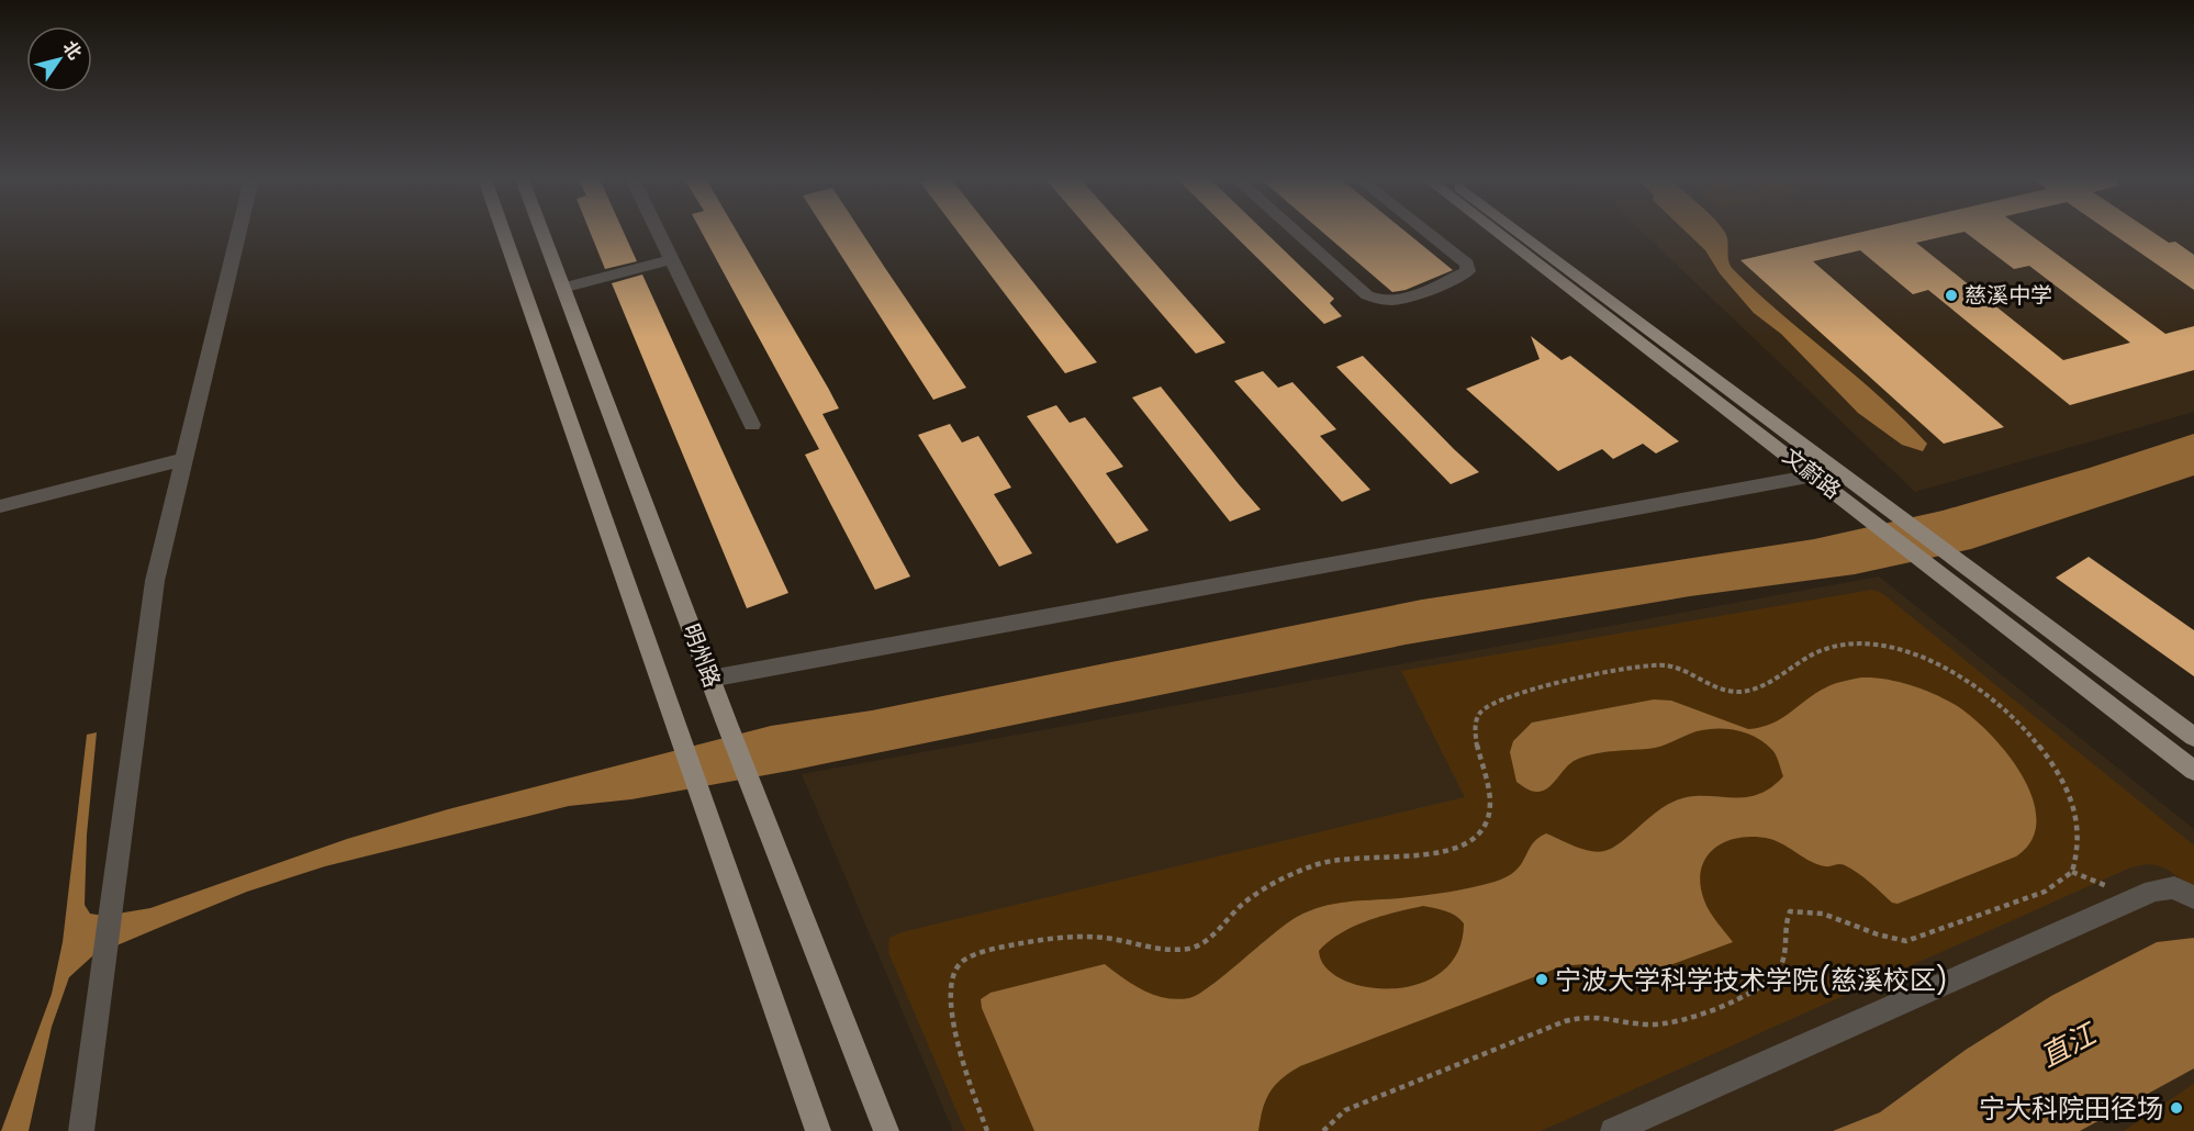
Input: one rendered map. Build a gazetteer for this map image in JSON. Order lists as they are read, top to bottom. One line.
{"streets":{"main road":["文蔚路","明州路"]},"water":["直江"],"places":["慈溪中学","宁波大学科学技术学院(慈溪校区)","宁大科院田径场"],"north":"top right"}
